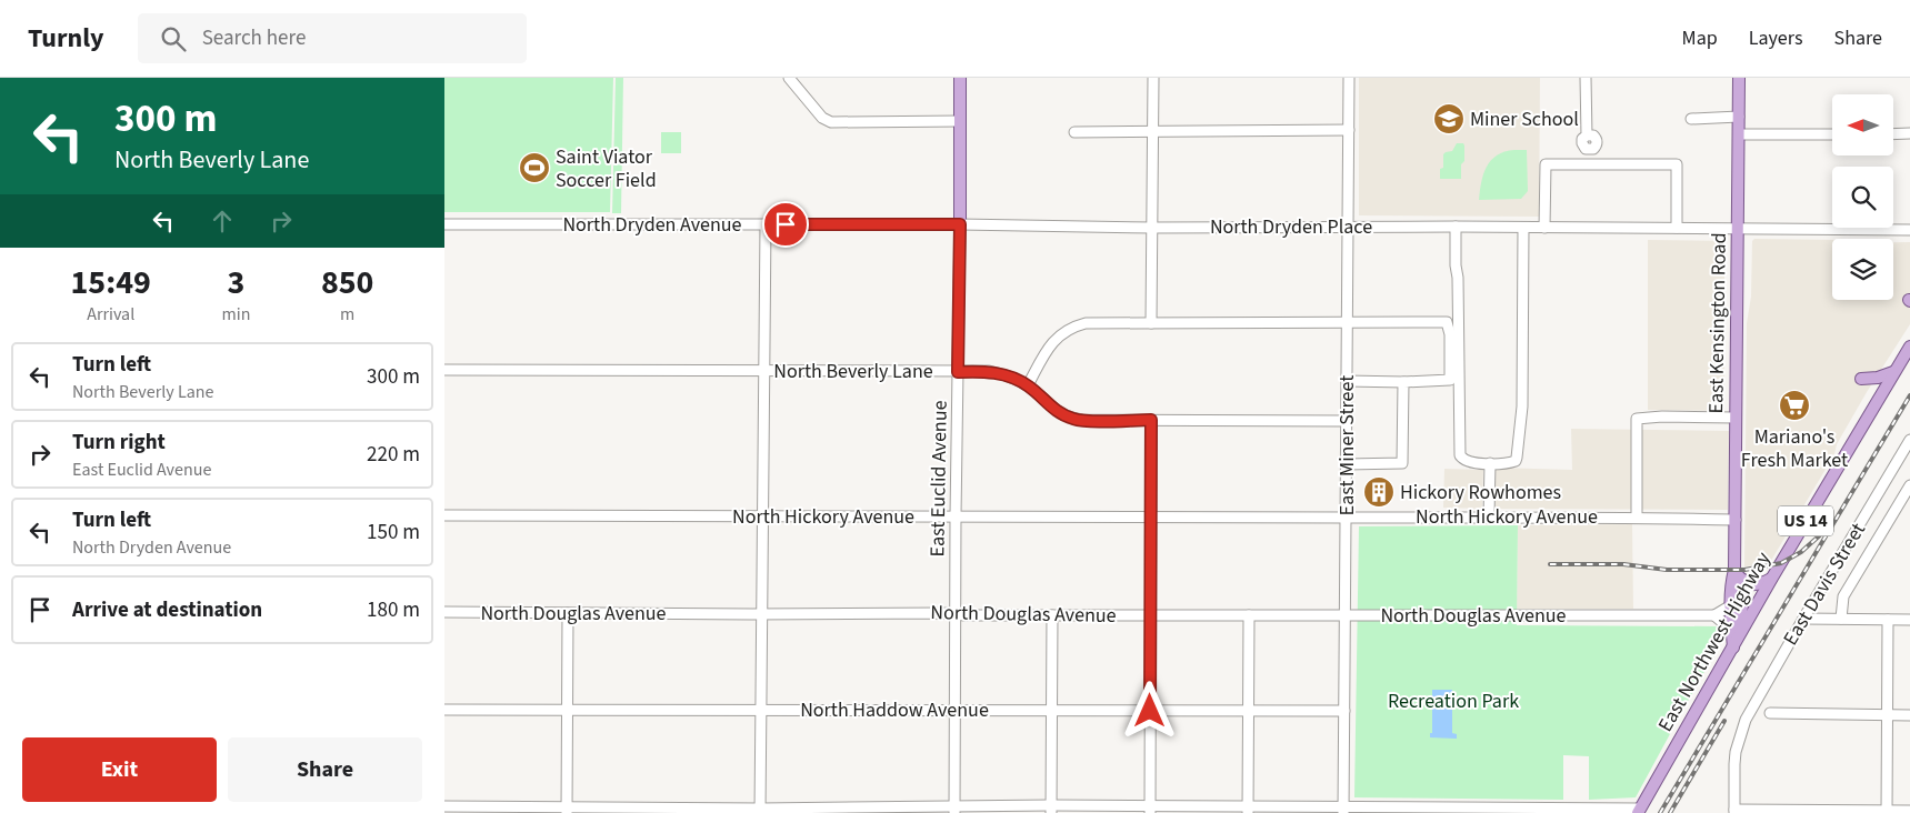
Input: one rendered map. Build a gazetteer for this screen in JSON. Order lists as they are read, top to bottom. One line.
{"streets":{"main road":["East Kensington Road","East Euclid Avenue","US 14","East Northwest Highway"],"street":["North Dryden Avenue","North Dryden Place","North Beverly Lane","East Miner Street","North Hickory Avenue","East Davis Street","North Douglas Avenue","North Haddow Avenue"]},"crossings":[["North Dryden Avenue","North Dryden Place"],["North Dryden Avenue","East Euclid Avenue"],["North Dryden Place","East Kensington Road"],["North Dryden Place","East Miner Street"],["North Dryden Place","East Euclid Avenue"],["East Kensington Road","North Hickory Avenue"],["East Kensington Road","East Northwest Highway"],["North Beverly Lane","East Miner Street"],["North Beverly Lane","East Euclid Avenue"],["East Miner Street","North Hickory Avenue"],["East Miner Street","North Douglas Avenue"],["East Miner Street","North Haddow Avenue"],["East Euclid Avenue","North Hickory Avenue"],["East Euclid Avenue","North Douglas Avenue"],["East Euclid Avenue","North Haddow Avenue"]],"parks":["Recreation Park"],"places":{"school or university":["Miner School"],"sports":["Saint Viator Soccer Field"],"supermarket":["Mariano's Fresh Market"],"building":["Hickory Rowhomes"]},"north":"left","page":{"header":"Turnly","search":"Search here","nav":["Map","Layers","Share"],"turn":["300 m","North Beverly Lane"],"eta":["15:49","Arrival","3","min","850","m"],"list":[{"name":"Turn left","note":"North Beverly Lane","value":"300 m"},{"name":"Turn right","note":"East Euclid Avenue","value":"220 m"},{"name":"Turn left","note":"North Dryden Avenue","value":"150 m"},{"name":"Arrive at destination","value":"180 m"}],"buttons":["Exit","Share"]}}
